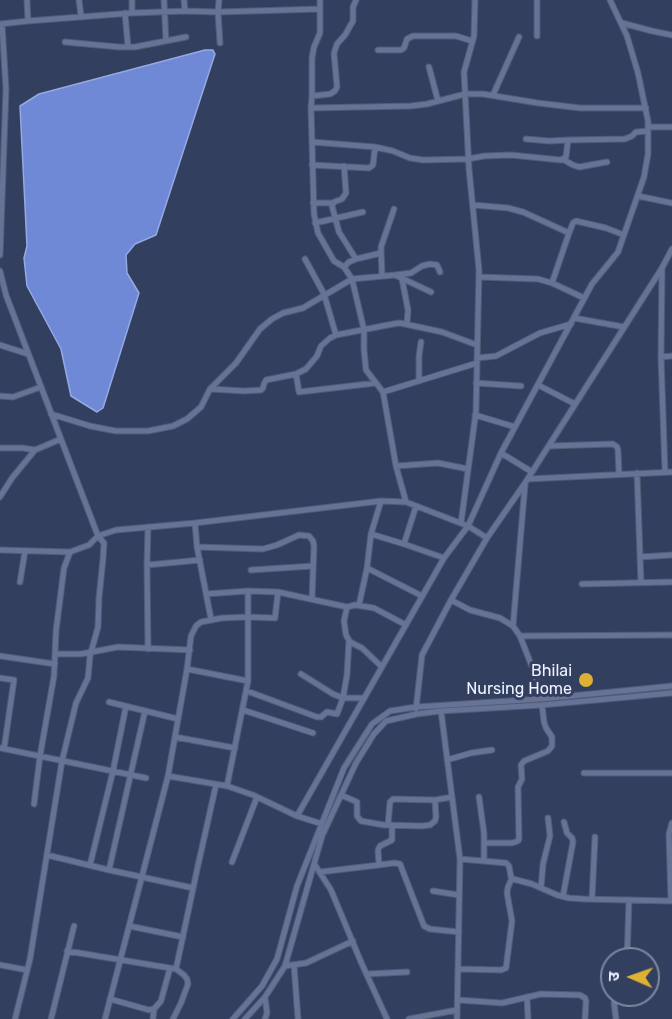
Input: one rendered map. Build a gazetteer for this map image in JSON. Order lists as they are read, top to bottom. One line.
{"places":["Bhilai Nursing Home"],"north":"left"}
